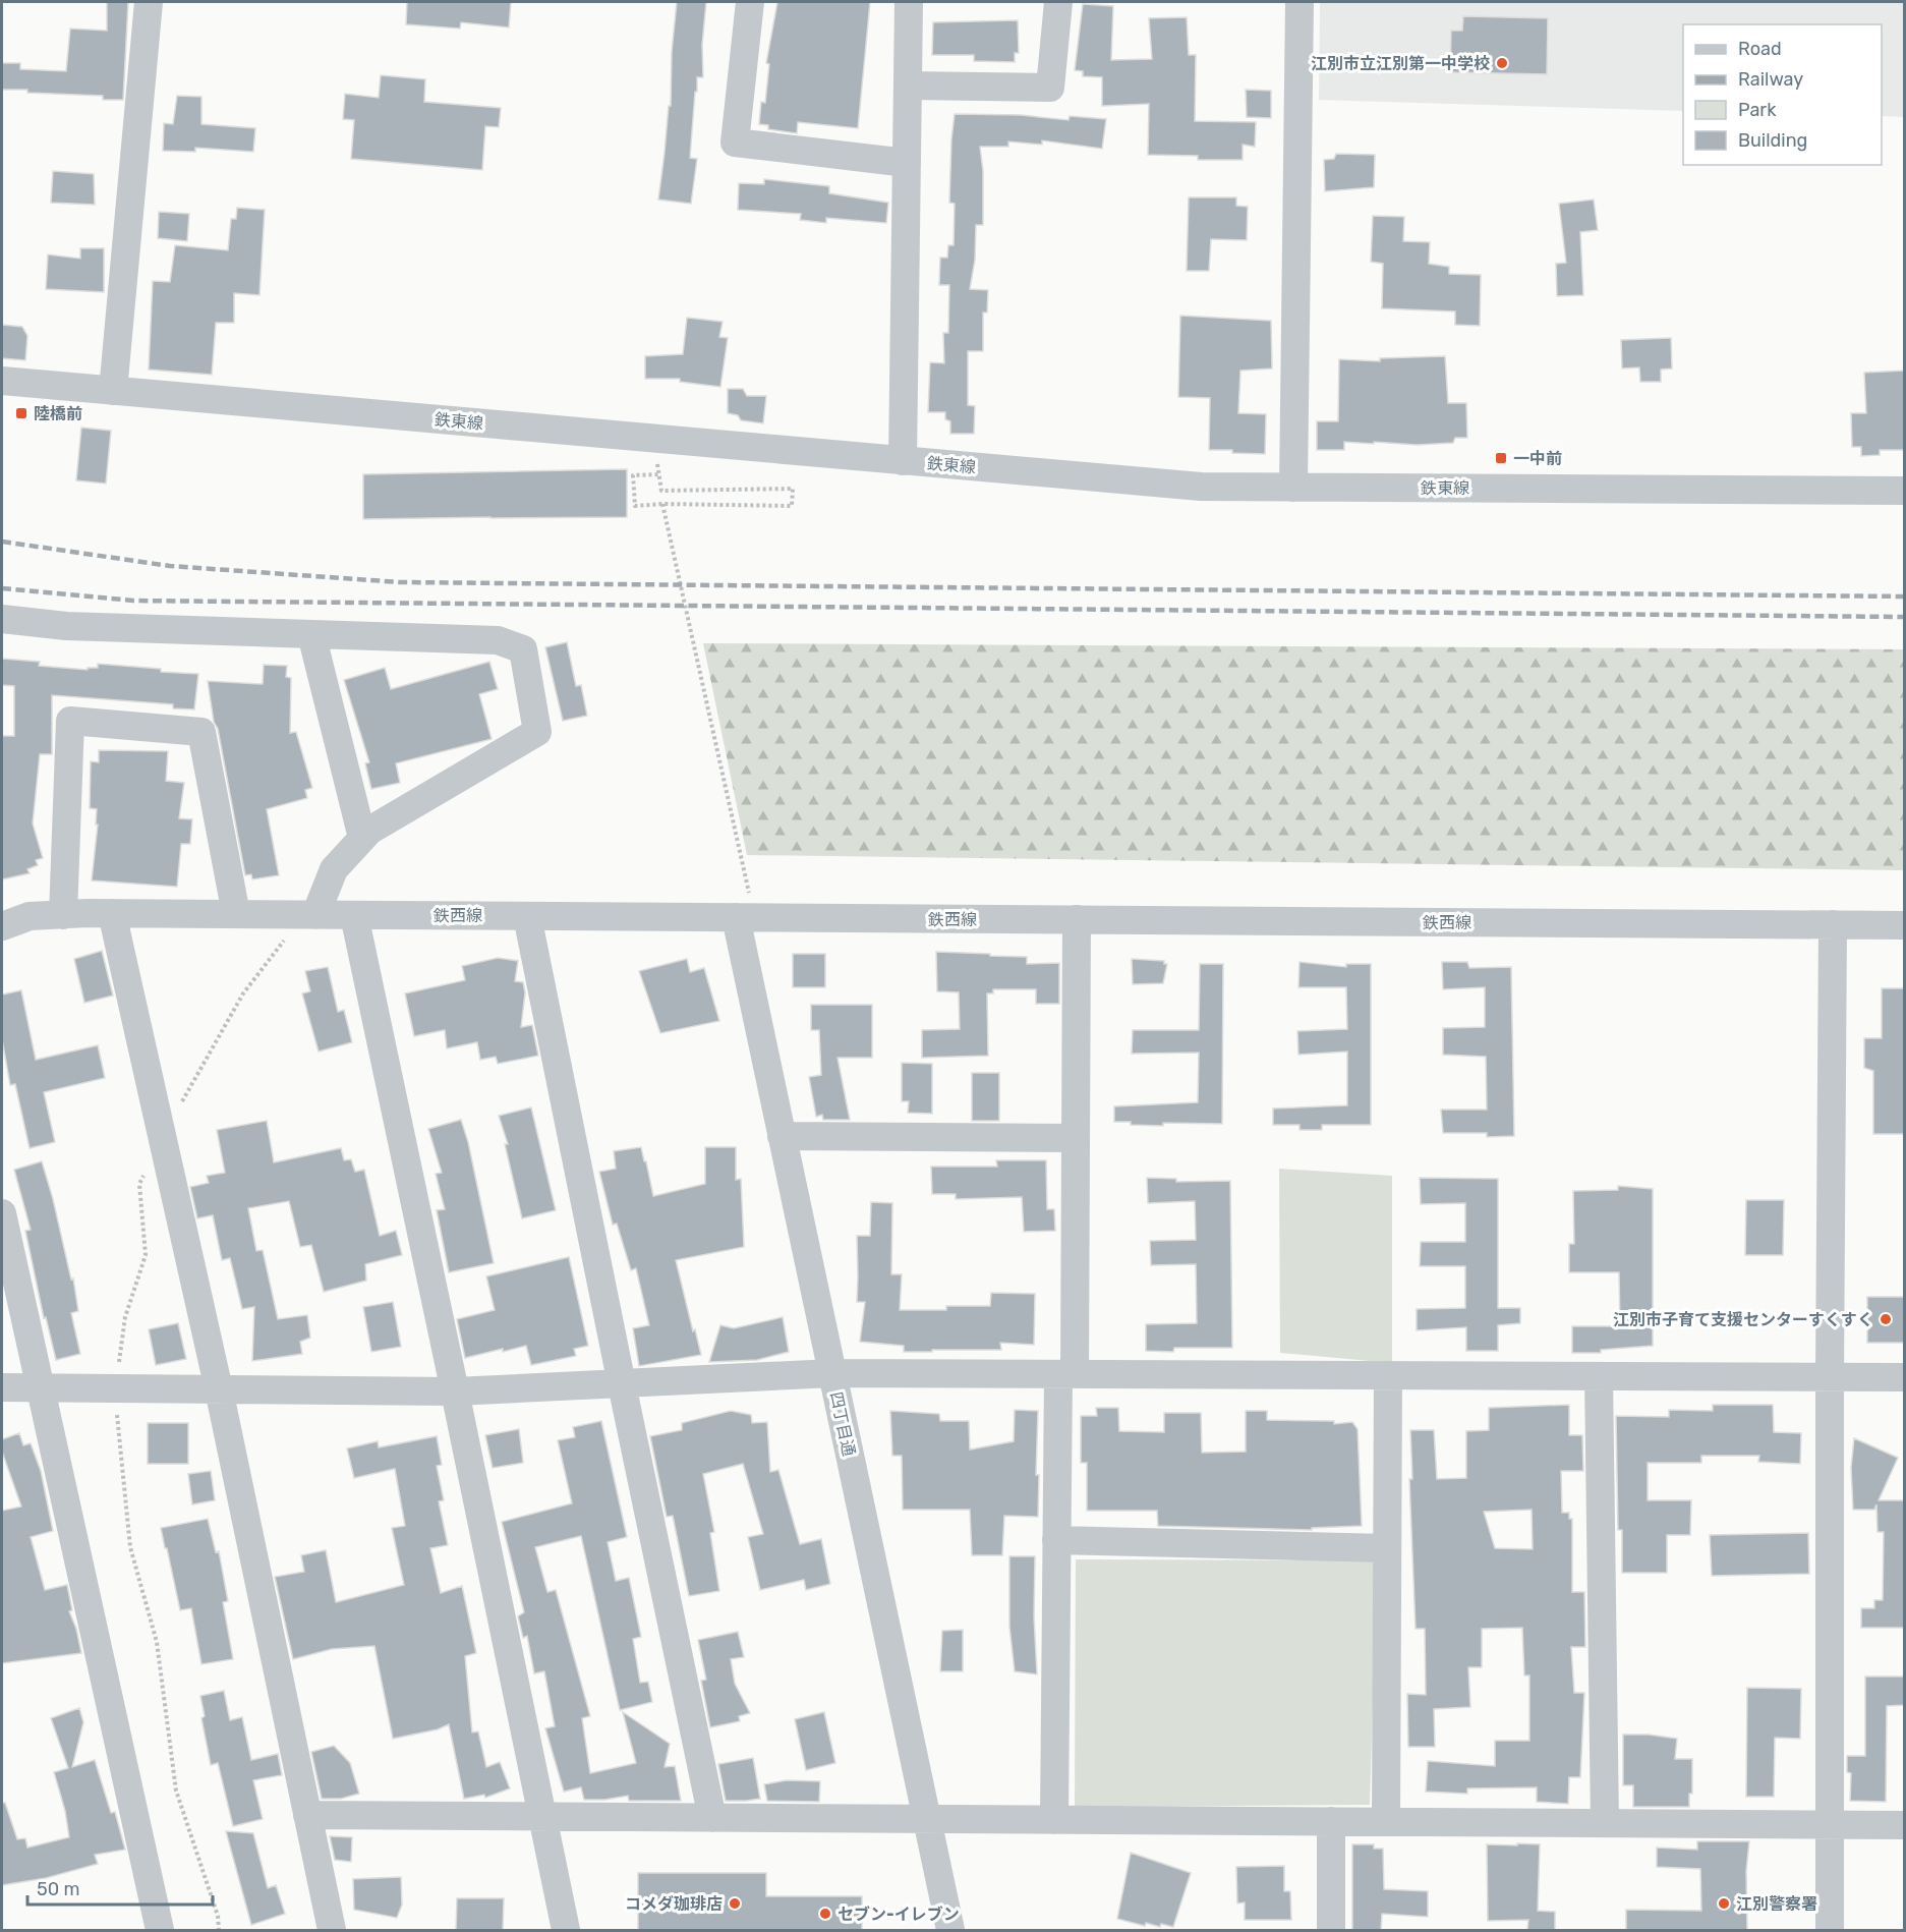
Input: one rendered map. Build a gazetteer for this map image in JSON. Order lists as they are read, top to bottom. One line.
{"streets":{"street":["鉄東線","鉄西線","四丁目通"]},"crossings":[["鉄西線","四丁目通"]],"places":{"other":["江別市立江別第一中学校","江別市子育て支援センターすくすく","コメダ珈琲店","江別警察署","セブン-イレブン"],"transit":["陸橋前","一中前"]},"legend":["Road","Railway","Park","Building"],"scale_bar":"50 m"}
